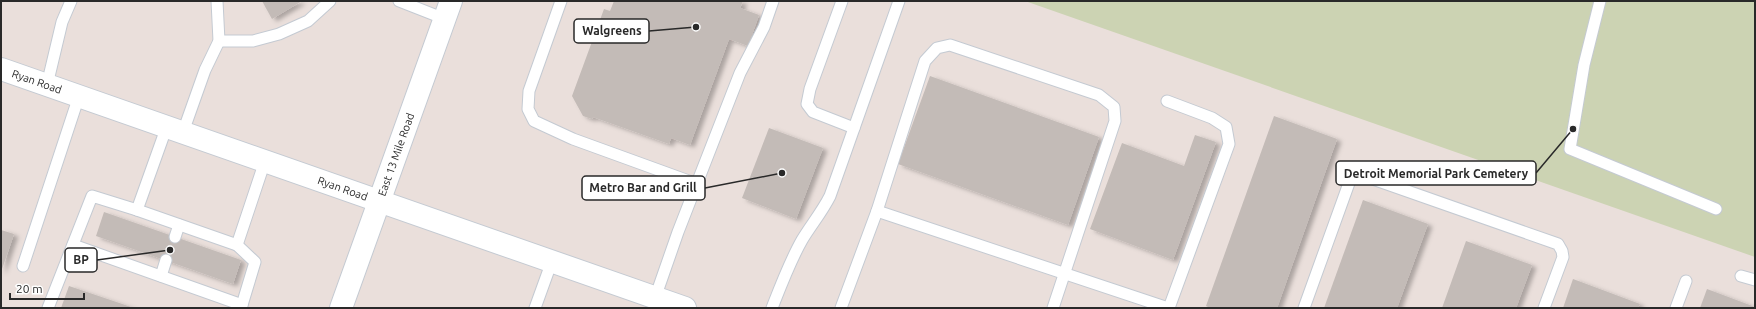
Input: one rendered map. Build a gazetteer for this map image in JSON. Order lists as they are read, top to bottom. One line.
{"streets":{"main road":["Ryan Road","East 13 Mile Road"]},"crossings":[["Ryan Road","East 13 Mile Road"]],"places":["Walgreens","Detroit Memorial Park Cemetery","Metro Bar and Grill","BP"],"scale_bar":"20 m"}
